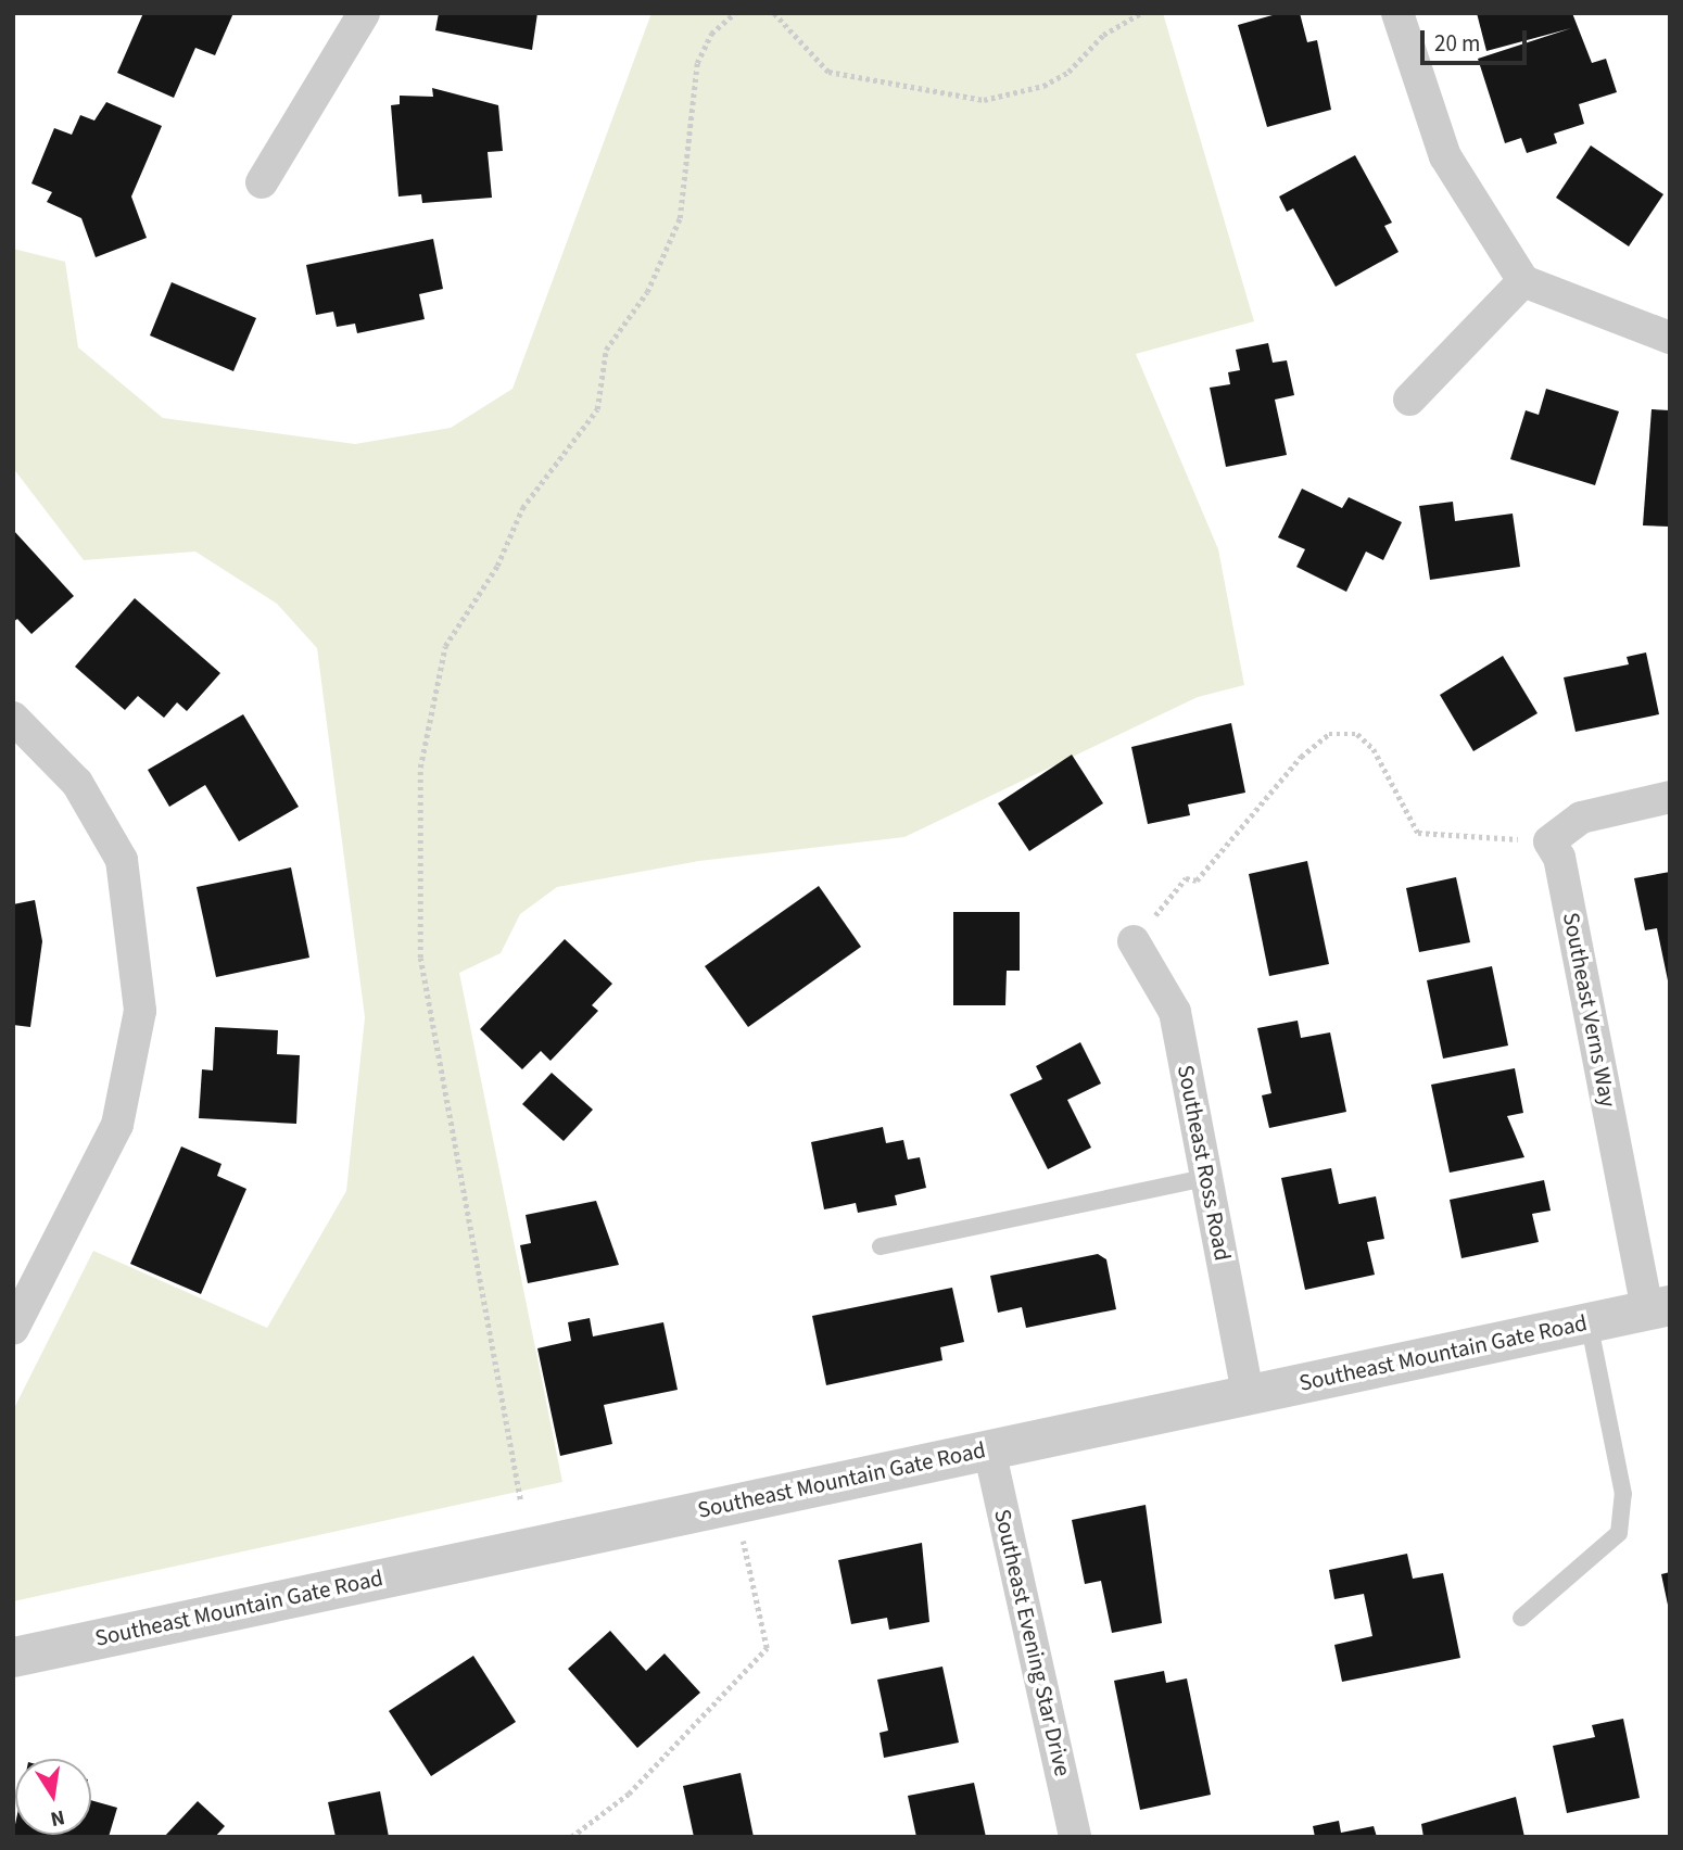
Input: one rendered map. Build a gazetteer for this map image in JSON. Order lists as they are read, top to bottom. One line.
{"streets":{"street":["Southeast Verns Way","Southeast Ross Road","Southeast Mountain Gate Road","Southeast Evening Star Drive"]},"crossings":[["Southeast Verns Way","Southeast Mountain Gate Road"],["Southeast Ross Road","Southeast Mountain Gate Road"],["Southeast Mountain Gate Road","Southeast Evening Star Drive"]],"scale_bar":"20 m","north":"bottom"}
